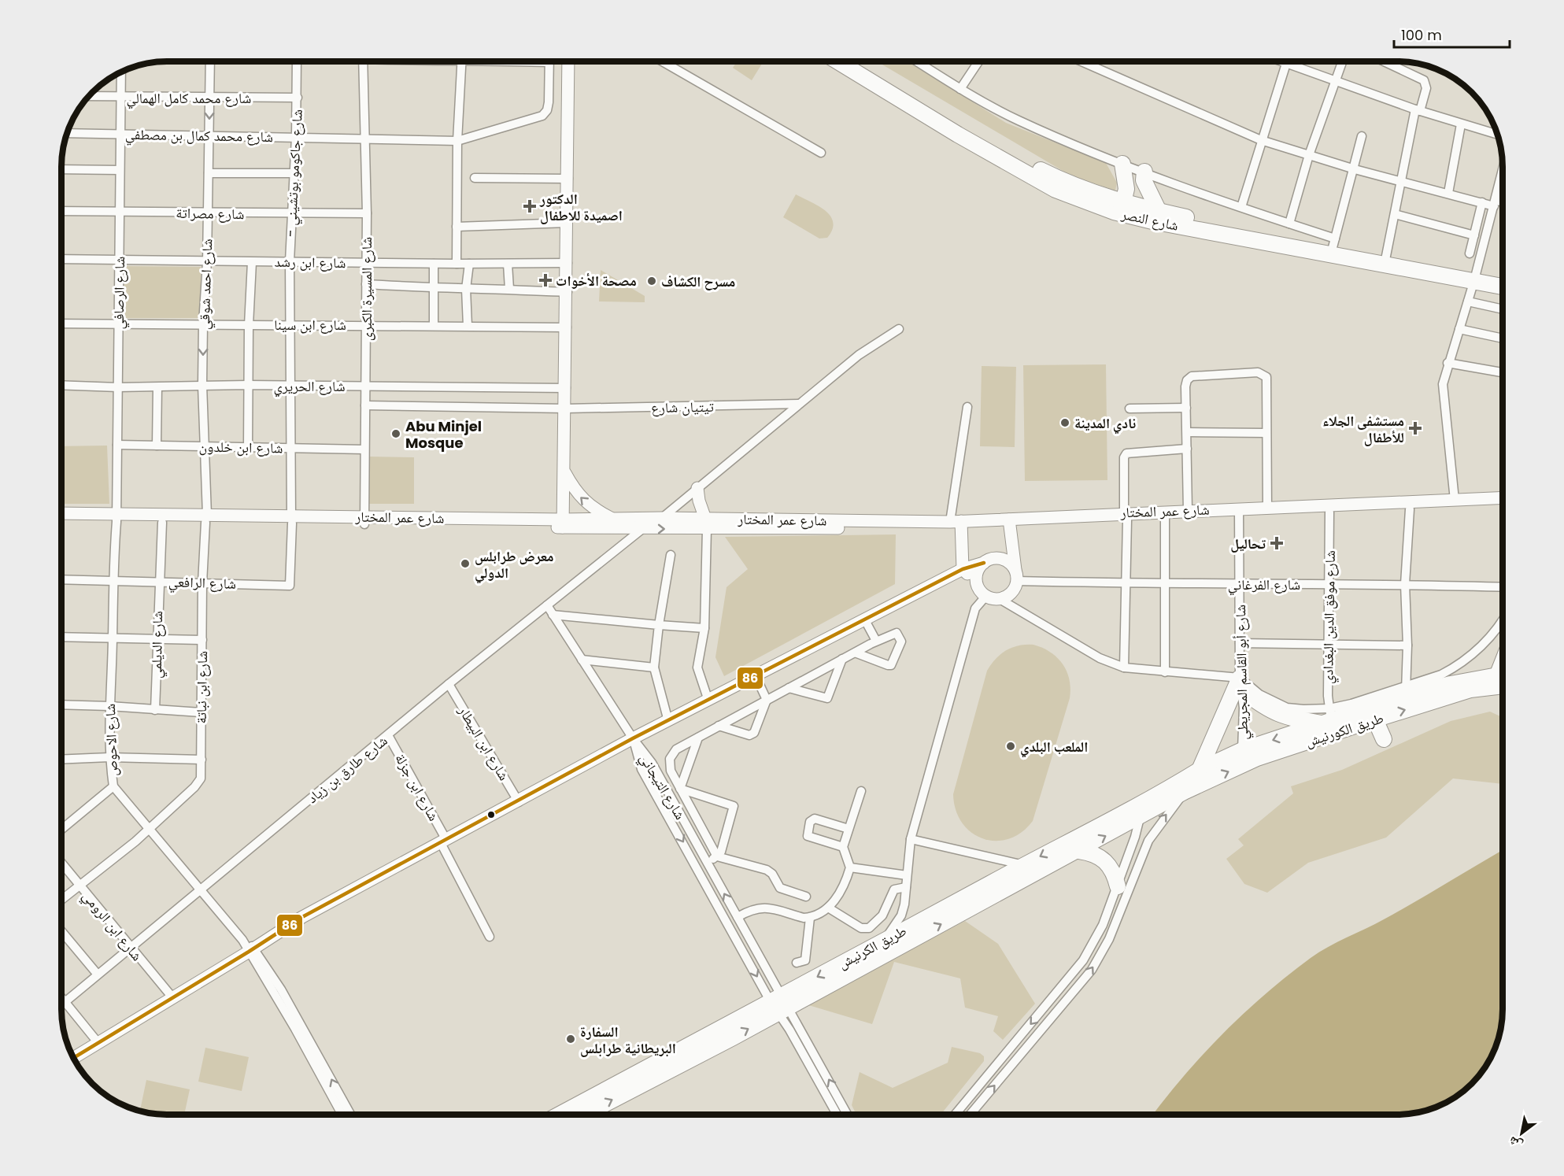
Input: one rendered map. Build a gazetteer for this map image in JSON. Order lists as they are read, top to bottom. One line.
{"streets":{"highway":["شارع النصر","طريق الكورنيش","طريق الكرنيش"],"main road":["شارع عمر المختار"],"street":["شارع محمد كامل الهمالي","شارع محمد كمال بن مصطفي","- شارع جاكومو بوتشيني","شارع مصراتة","شارع ابن رشد","شارع احمد شوقي","شارع المسيرة الكبرى","شارع الرصافي","شارع ابن سينا","شارع الحريري","تيتيان شارع","شارع ابن خلدون","شارع الرافعي","شارع الفرغاني","شارع موفق الدين البغدادي","شارع الديلمي","شارع أبو القاسم المجريطي","شارع ابن نباتة","شارع الاحوص","شارع ابن البيطار","شارع طارق بن زياد","شارع التيجاني","شارع ابن جزلة","شارع ابن الرومي"]},"crossings":[["شارع محمد كامل الهمالي","- شارع جاكومو بوتشيني"],["شارع محمد كامل الهمالي","شارع احمد شوقي"],["شارع محمد كامل الهمالي","شارع الرصافي"],["شارع محمد كمال بن مصطفي","- شارع جاكومو بوتشيني"],["شارع محمد كمال بن مصطفي","شارع احمد شوقي"],["شارع محمد كمال بن مصطفي","شارع المسيرة الكبرى"],["شارع محمد كمال بن مصطفي","شارع الرصافي"],["- شارع جاكومو بوتشيني","شارع مصراتة"],["- شارع جاكومو بوتشيني","شارع ابن رشد"],["- شارع جاكومو بوتشيني","شارع ابن سينا"],["- شارع جاكومو بوتشيني","شارع الحريري"],["- شارع جاكومو بوتشيني","شارع ابن خلدون"],["- شارع جاكومو بوتشيني","شارع عمر المختار"],["- شارع جاكومو بوتشيني","شارع الرافعي"],["شارع مصراتة","شارع احمد شوقي"],["شارع مصراتة","شارع المسيرة الكبرى"],["شارع مصراتة","شارع الرصافي"],["شارع ابن رشد","شارع احمد شوقي"],["شارع ابن رشد","شارع المسيرة الكبرى"],["شارع ابن رشد","شارع الرصافي"],["شارع احمد شوقي","شارع ابن سينا"],["شارع احمد شوقي","شارع الحريري"],["شارع احمد شوقي","شارع ابن خلدون"],["شارع احمد شوقي","شارع عمر المختار"],["شارع احمد شوقي","شارع ابن نباتة"],["شارع المسيرة الكبرى","شارع ابن سينا"],["شارع المسيرة الكبرى","شارع الحريري"],["شارع المسيرة الكبرى","تيتيان شارع"],["شارع المسيرة الكبرى","شارع ابن خلدون"],["شارع المسيرة الكبرى","شارع عمر المختار"],["شارع الرصافي","شارع ابن سينا"],["شارع الرصافي","شارع الحريري"],["شارع الرصافي","شارع ابن خلدون"],["شارع الرصافي","شارع عمر المختار"],["شارع الرصافي","شارع الاحوص"],["شارع عمر المختار","شارع الرافعي"],["شارع عمر المختار","شارع موفق الدين البغدادي"],["شارع عمر المختار","شارع الديلمي"],["شارع عمر المختار","شارع أبو القاسم المجريطي"],["شارع عمر المختار","شارع ابن نباتة"],["شارع عمر المختار","شارع الاحوص"],["شارع عمر المختار","شارع طارق بن زياد"],["شارع الرافعي","شارع الديلمي"],["شارع الرافعي","شارع ابن نباتة"],["شارع الرافعي","شارع الاحوص"],["شارع الفرغاني","شارع موفق الدين البغدادي"],["شارع الفرغاني","شارع أبو القاسم المجريطي"],["شارع موفق الدين البغدادي","طريق الكورنيش"],["شارع أبو القاسم المجريطي","طريق الكورنيش"],["شارع ابن نباتة","شارع الاحوص"],["شارع ابن نباتة","شارع ابن الرومي"],["طريق الكورنيش","طريق الكرنيش"],["شارع الاحوص","شارع طارق بن زياد"],["شارع ابن البيطار","شارع طارق بن زياد"],["شارع طارق بن زياد","شارع ابن جزلة"],["شارع طارق بن زياد","شارع ابن الرومي"],["شارع التيجاني","طريق الكرنيش"]],"places":{"health":["الدكتور اصميدة للاطفال","مصحة الأخوات","مستشفى الجلاء للأطفال","تحاليل"],"other":["مسرح الكشاف","نادي المدينة","Abu Minjel Mosque","معرض طرابلس الدولي","الملعب البلدي","السفارة البريطانية طرابلس"]},"lines":["transit line 86"],"scale_bar":"100 m","north":"bottom left"}
